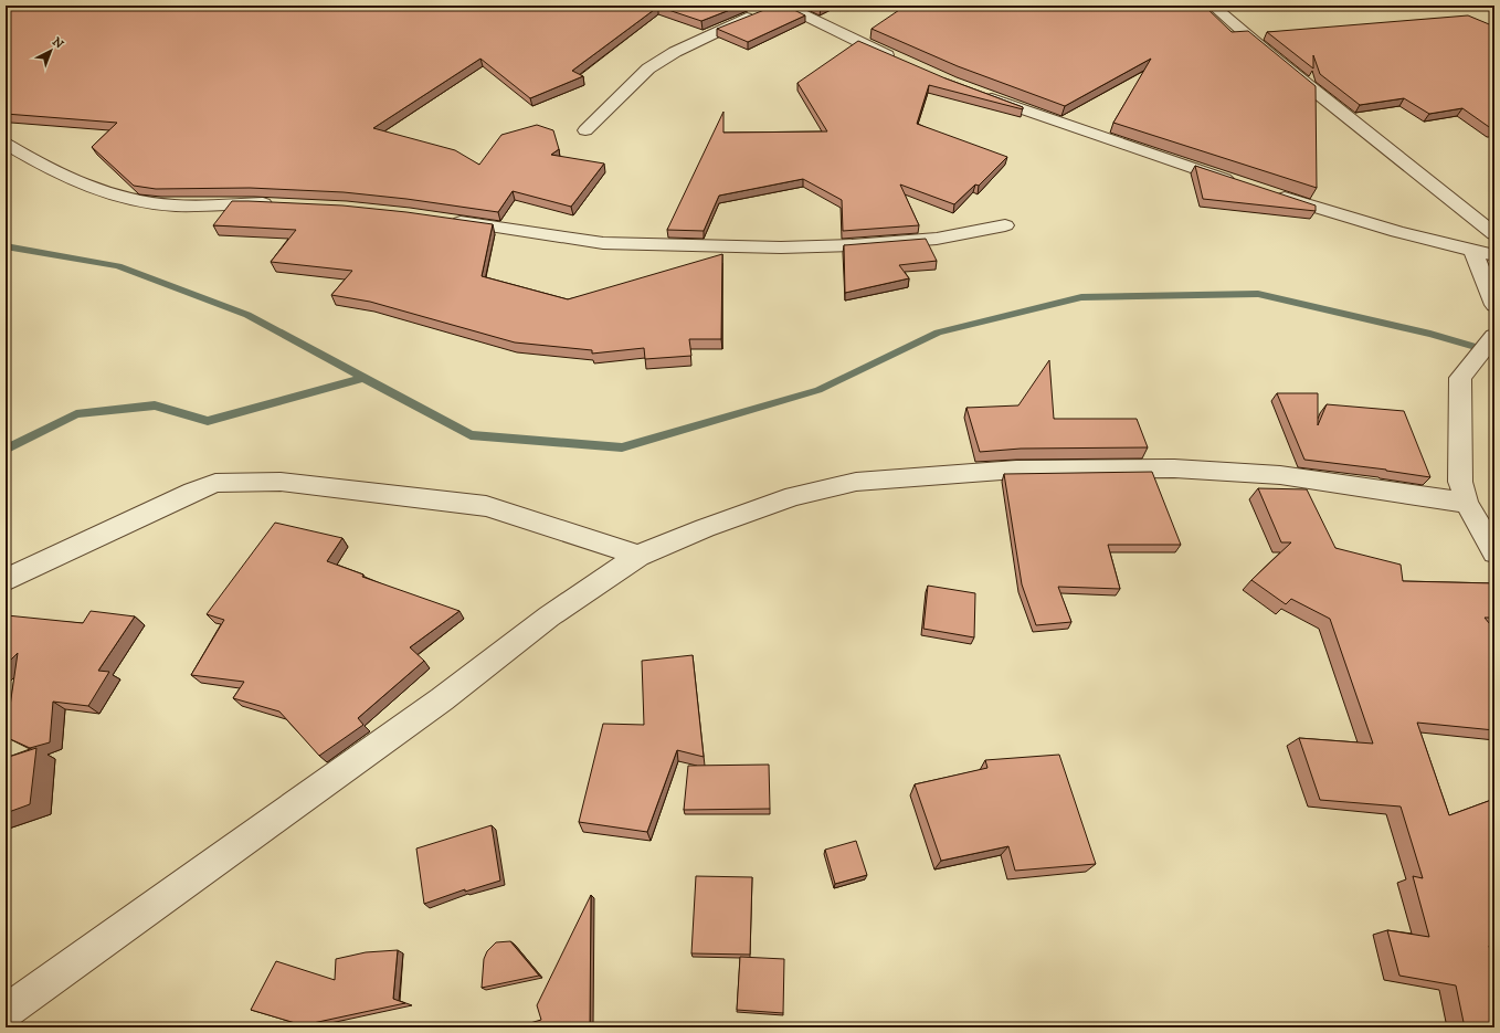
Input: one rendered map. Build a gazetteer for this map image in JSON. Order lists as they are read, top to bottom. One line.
{"north":"top right"}
